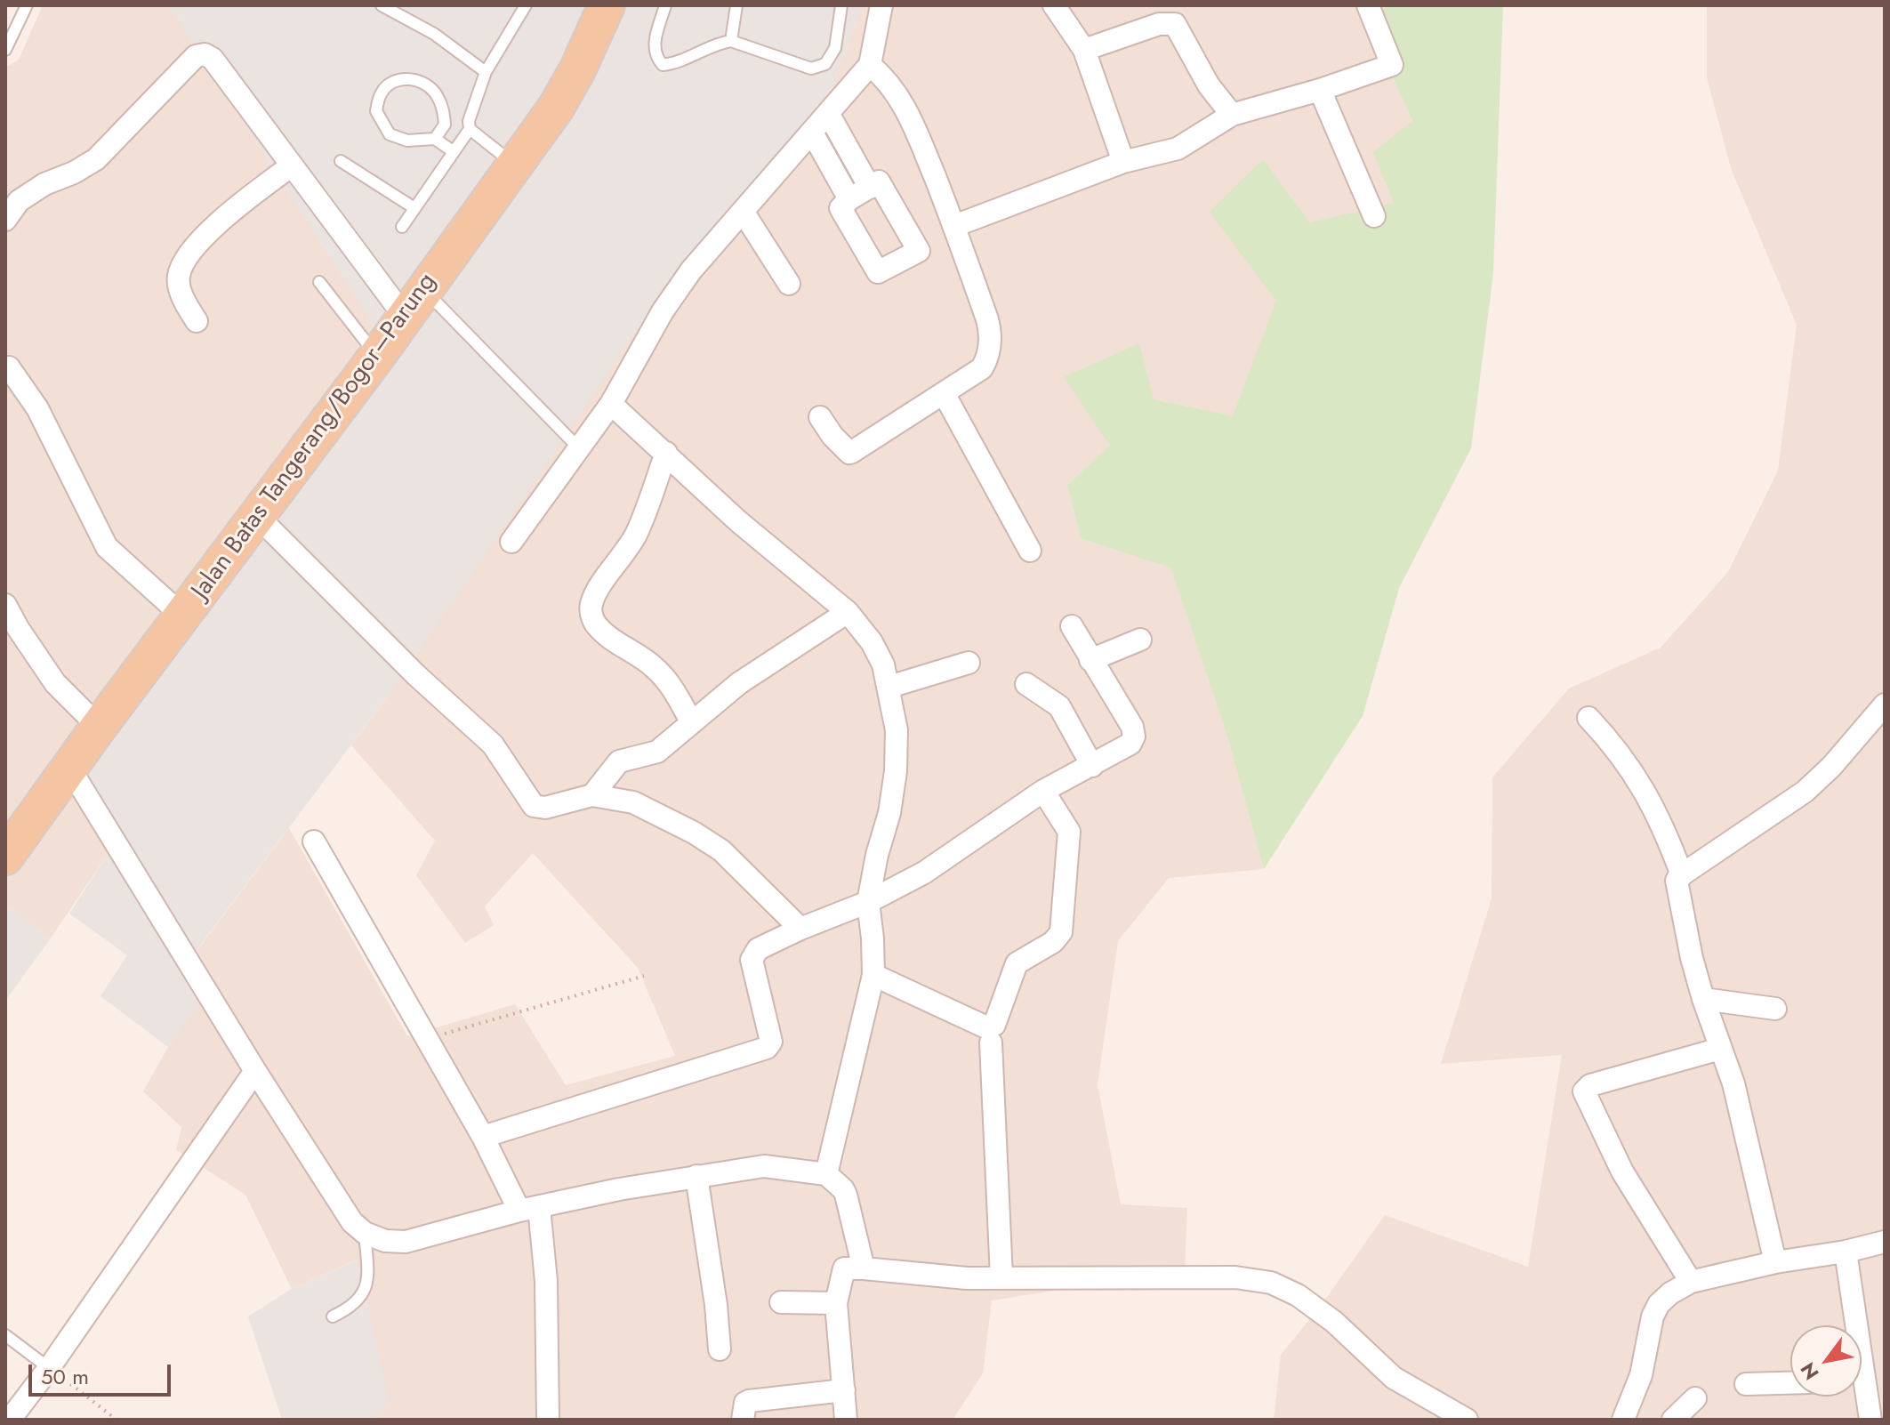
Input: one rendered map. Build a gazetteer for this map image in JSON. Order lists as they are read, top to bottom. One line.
{"streets":{"main road":["Jalan Batas Tangerang/Bogor–Parung"]},"scale_bar":"50 m","north":"bottom left"}
